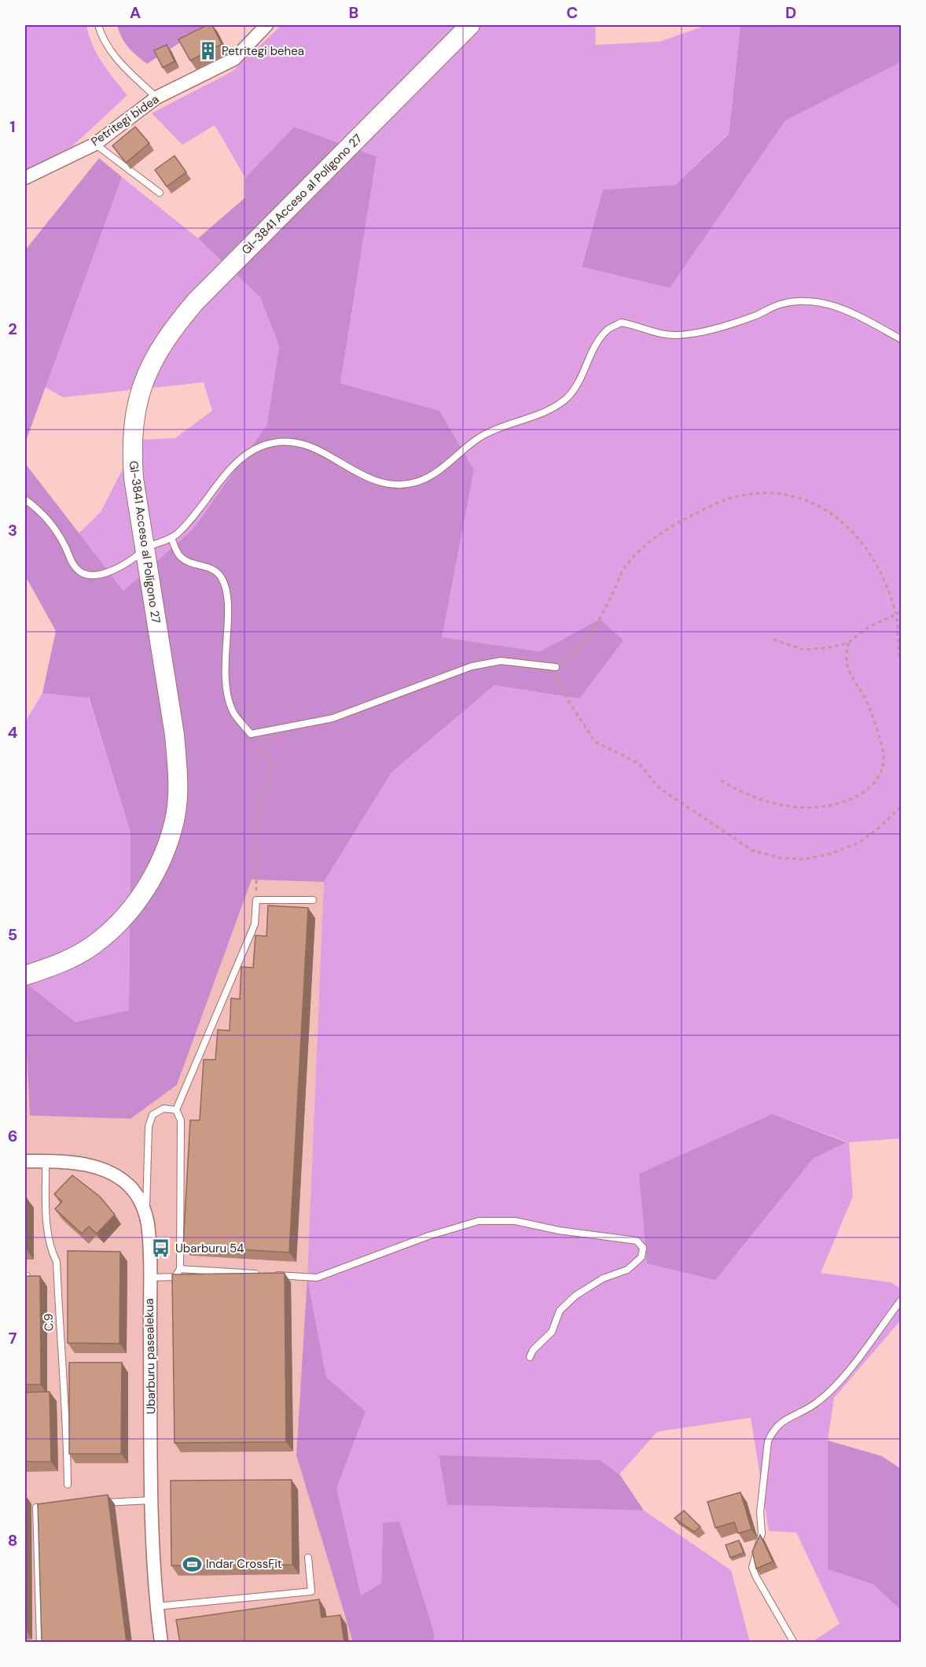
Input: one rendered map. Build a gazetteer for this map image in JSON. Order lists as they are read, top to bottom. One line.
{"streets":{"main road":["GI-3841 Acceso al Polígono 27"],"street":["Petritegi bidea","Ubarburu pasealekua"],"lane":["C.9"]},"crossings":[["C.9","Ubarburu pasealekua"]],"places":{"building":["Petritegi behea"],"bus stop":["Ubarburu 54"],"sports":["Indar CrossFit"]},"grid":{"columns":["A","B","C","D"],"rows":["1","2","3","4","5","6","7","8"]}}
